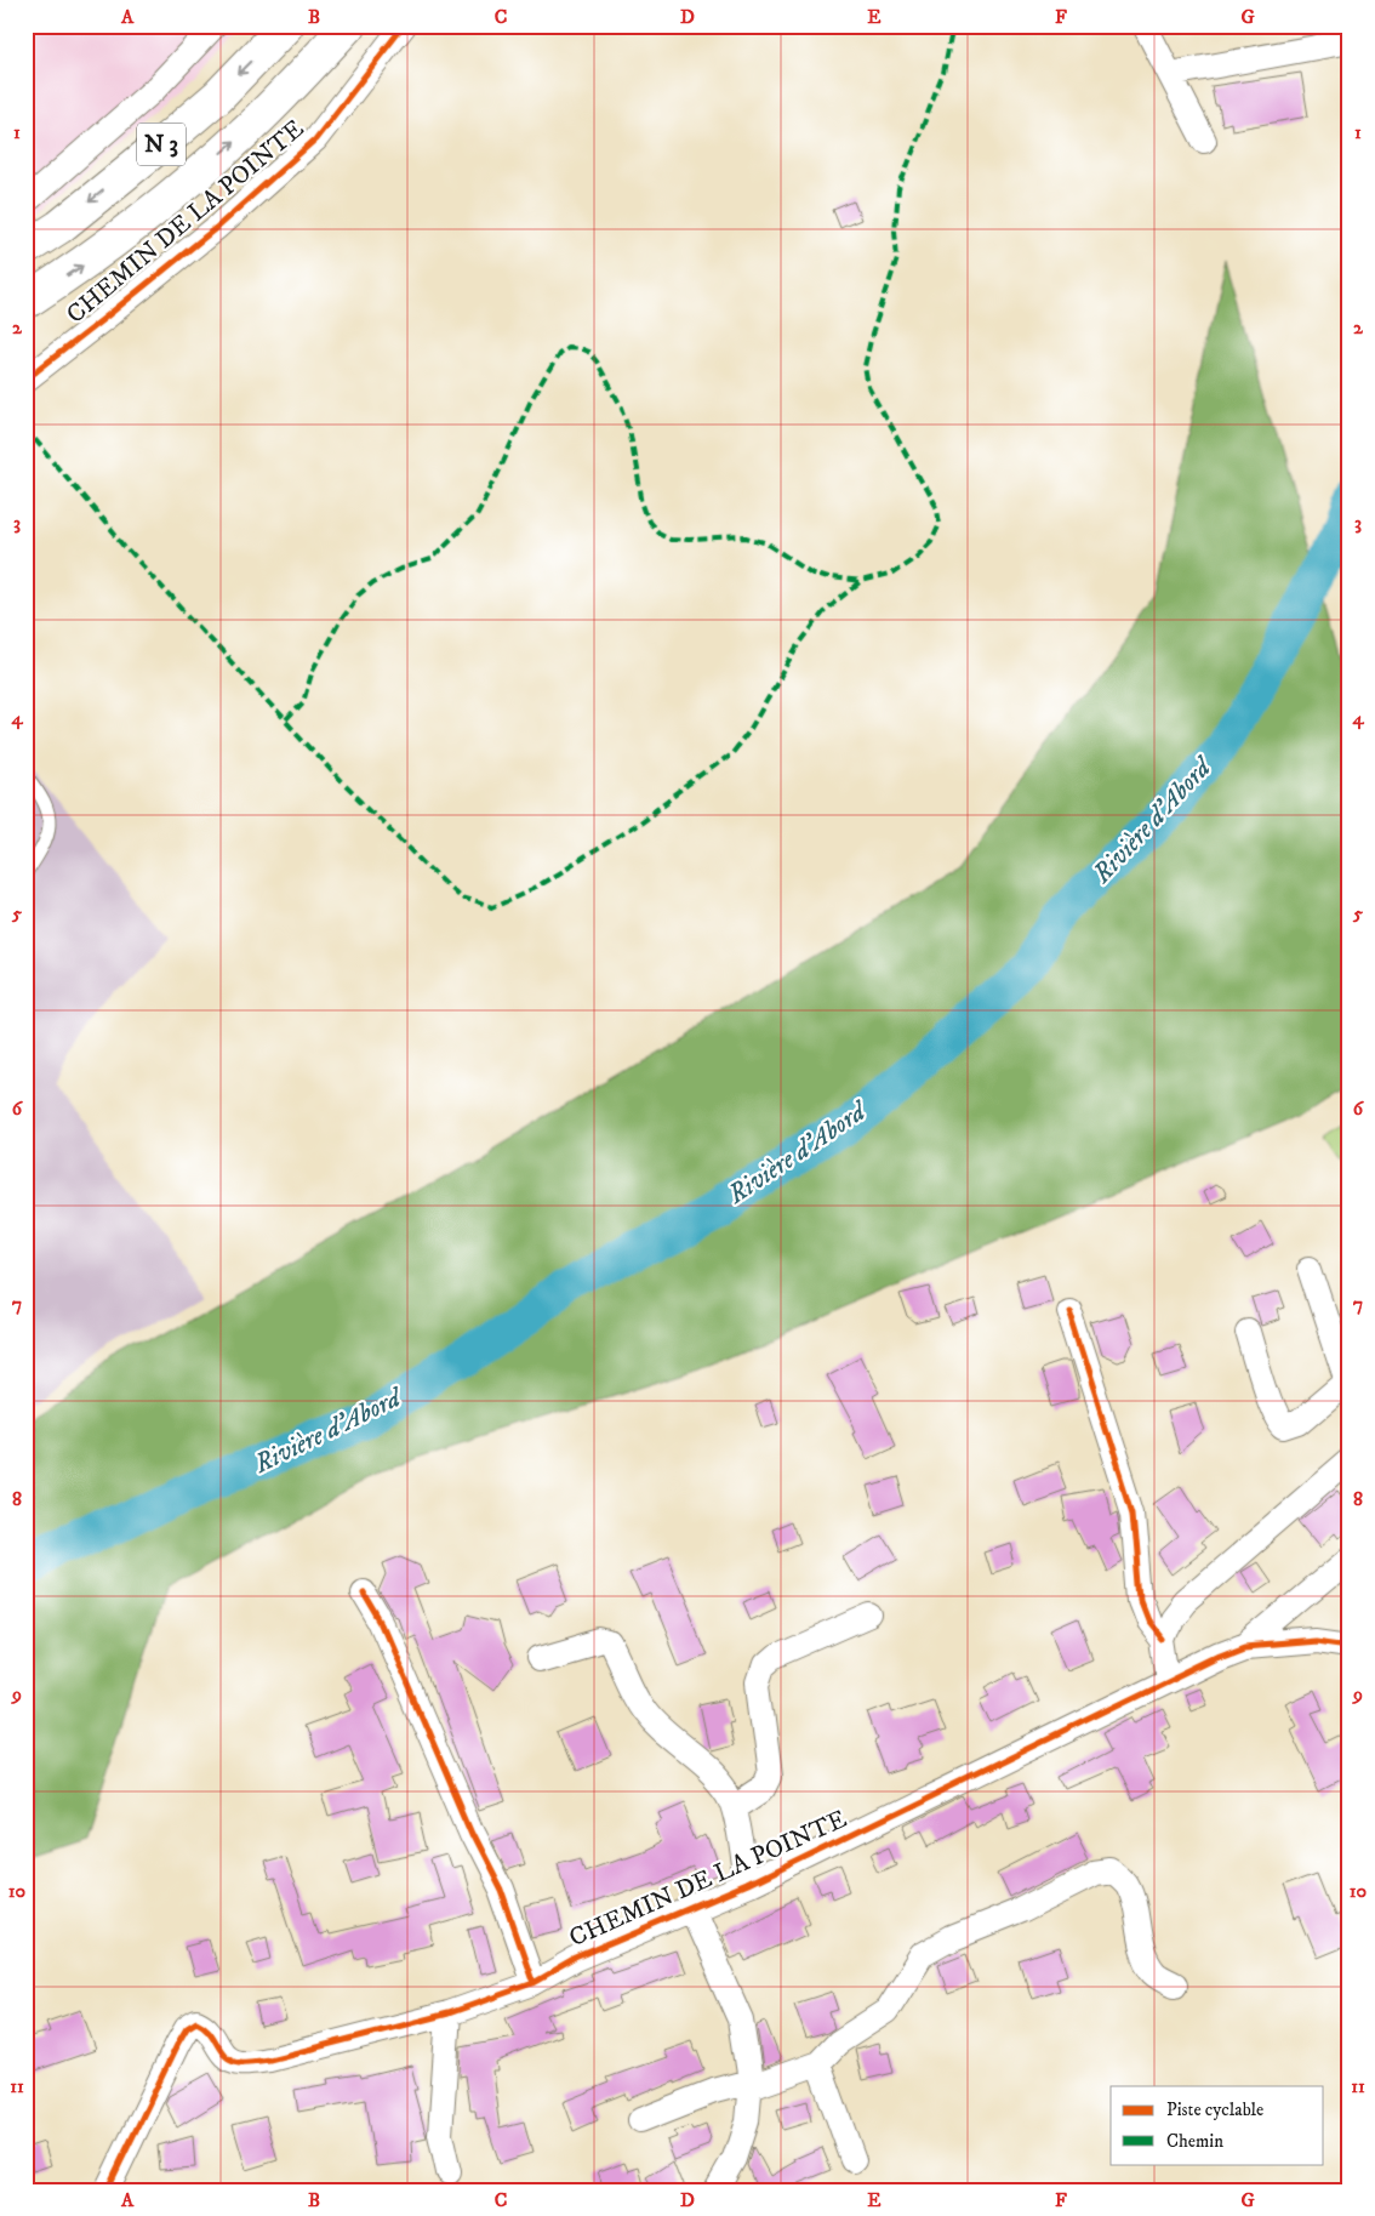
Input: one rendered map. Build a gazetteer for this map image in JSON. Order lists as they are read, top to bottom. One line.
{"streets":{"highway":["N 3"],"street":["CHEMIN DE LA POINTE"]},"water":["Rivière d'Abord"],"legend":["Piste cyclable","Chemin"],"grid":{"columns":["A","B","C","D","E","F","G"],"rows":["1","2","3","4","5","6","7","8","9","10","11"]}}
